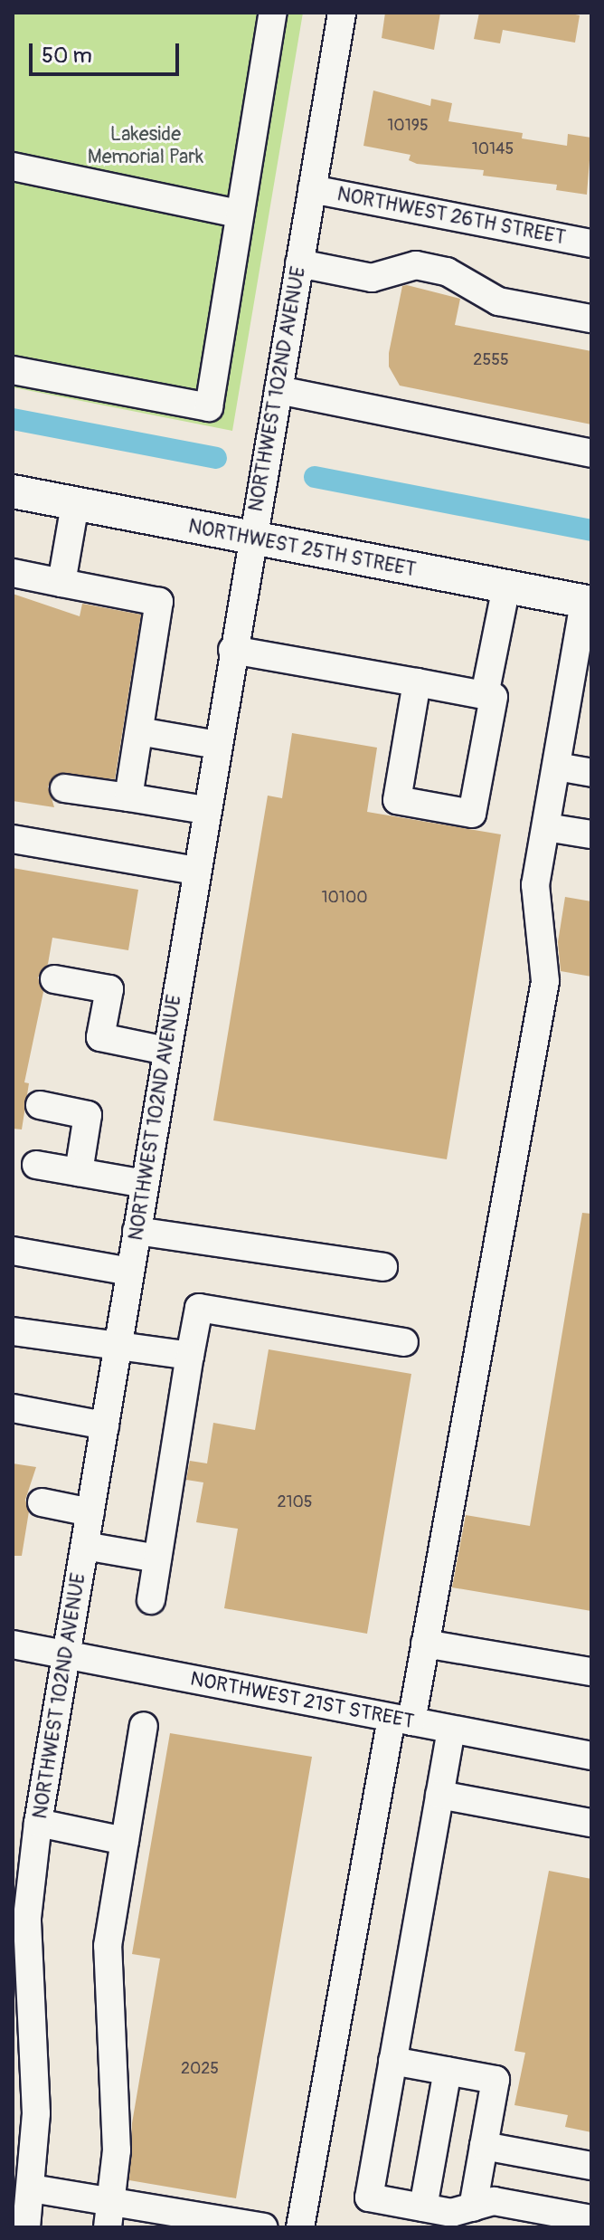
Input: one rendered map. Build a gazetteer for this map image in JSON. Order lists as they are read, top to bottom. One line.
{"streets":{"main road":["NORTHWEST 25TH STREET"],"street":["NORTHWEST 26TH STREET","NORTHWEST 102ND AVENUE","NORTHWEST 21ST STREET"]},"crossings":[["NORTHWEST 26TH STREET","NORTHWEST 102ND AVENUE"],["NORTHWEST 102ND AVENUE","NORTHWEST 25TH STREET"],["NORTHWEST 102ND AVENUE","NORTHWEST 21ST STREET"]],"parks":["Lakeside Memorial Park"],"house_numbers":["10195","10145","2555","10100","2105","2025"],"scale_bar":"50 m"}
